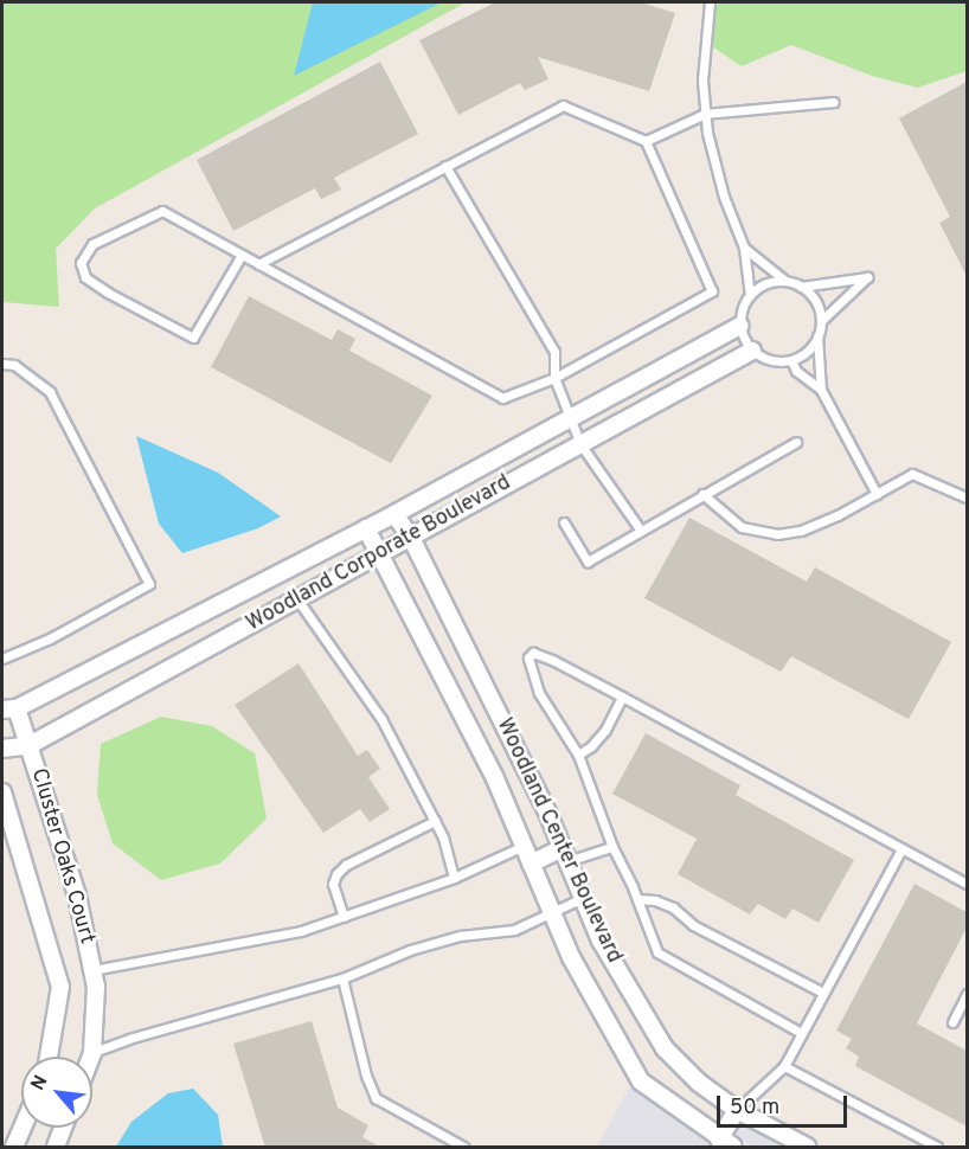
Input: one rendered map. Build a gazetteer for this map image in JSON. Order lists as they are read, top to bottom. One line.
{"streets":{"street":["Woodland Corporate Boulevard","Woodland Center Boulevard","Cluster Oaks Court"]},"crossings":[["Woodland Corporate Boulevard","Woodland Center Boulevard"],["Woodland Corporate Boulevard","Cluster Oaks Court"]],"scale_bar":"50 m","north":"top left"}
